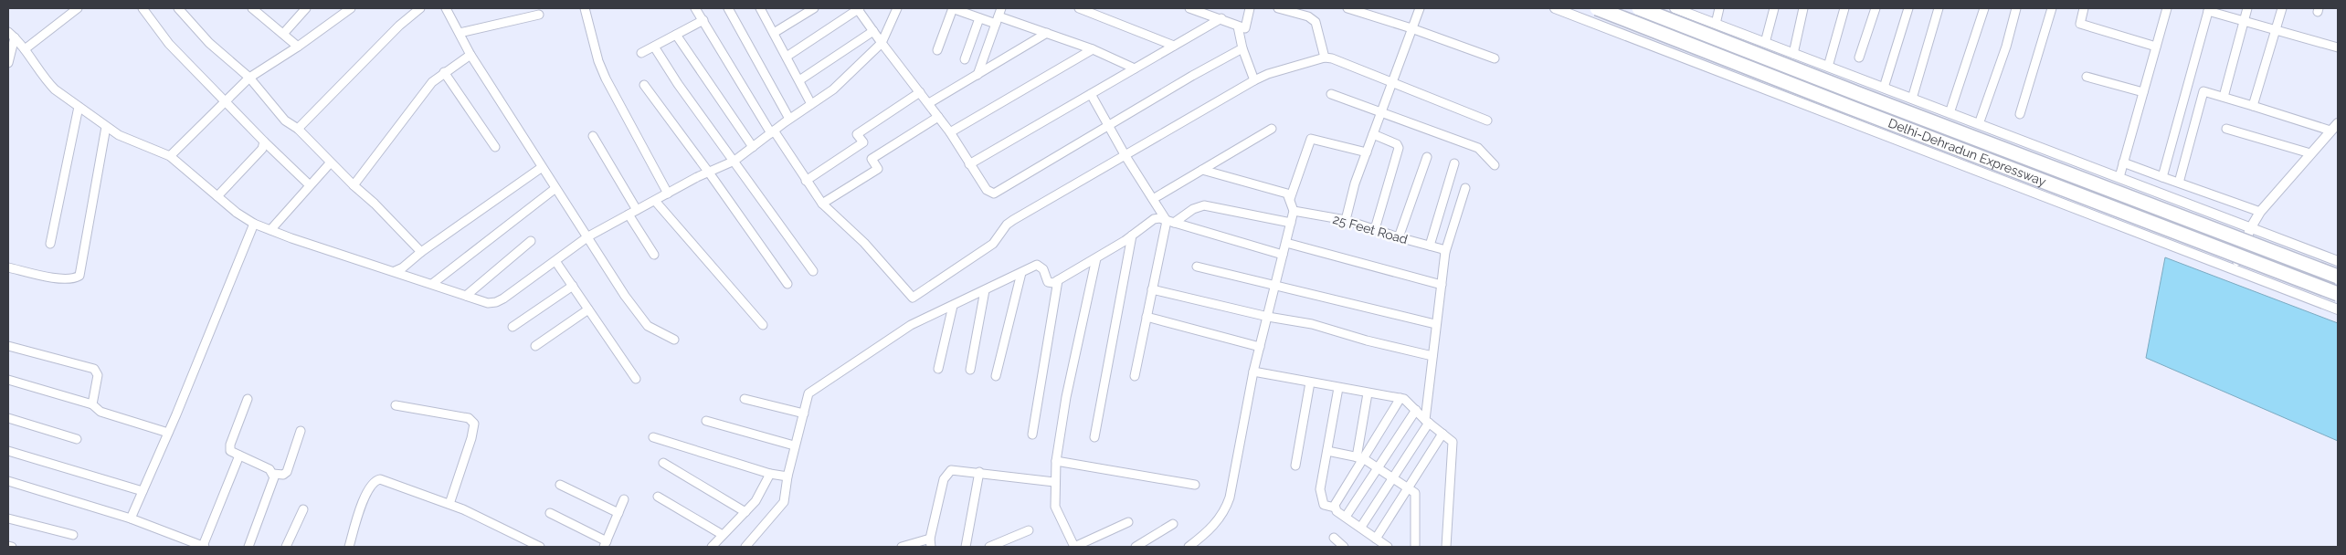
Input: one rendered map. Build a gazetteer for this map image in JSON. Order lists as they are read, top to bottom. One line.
{"streets":{"highway":["Delhi-Dehradun Expressway"],"street":["25 Feet Road"]}}
